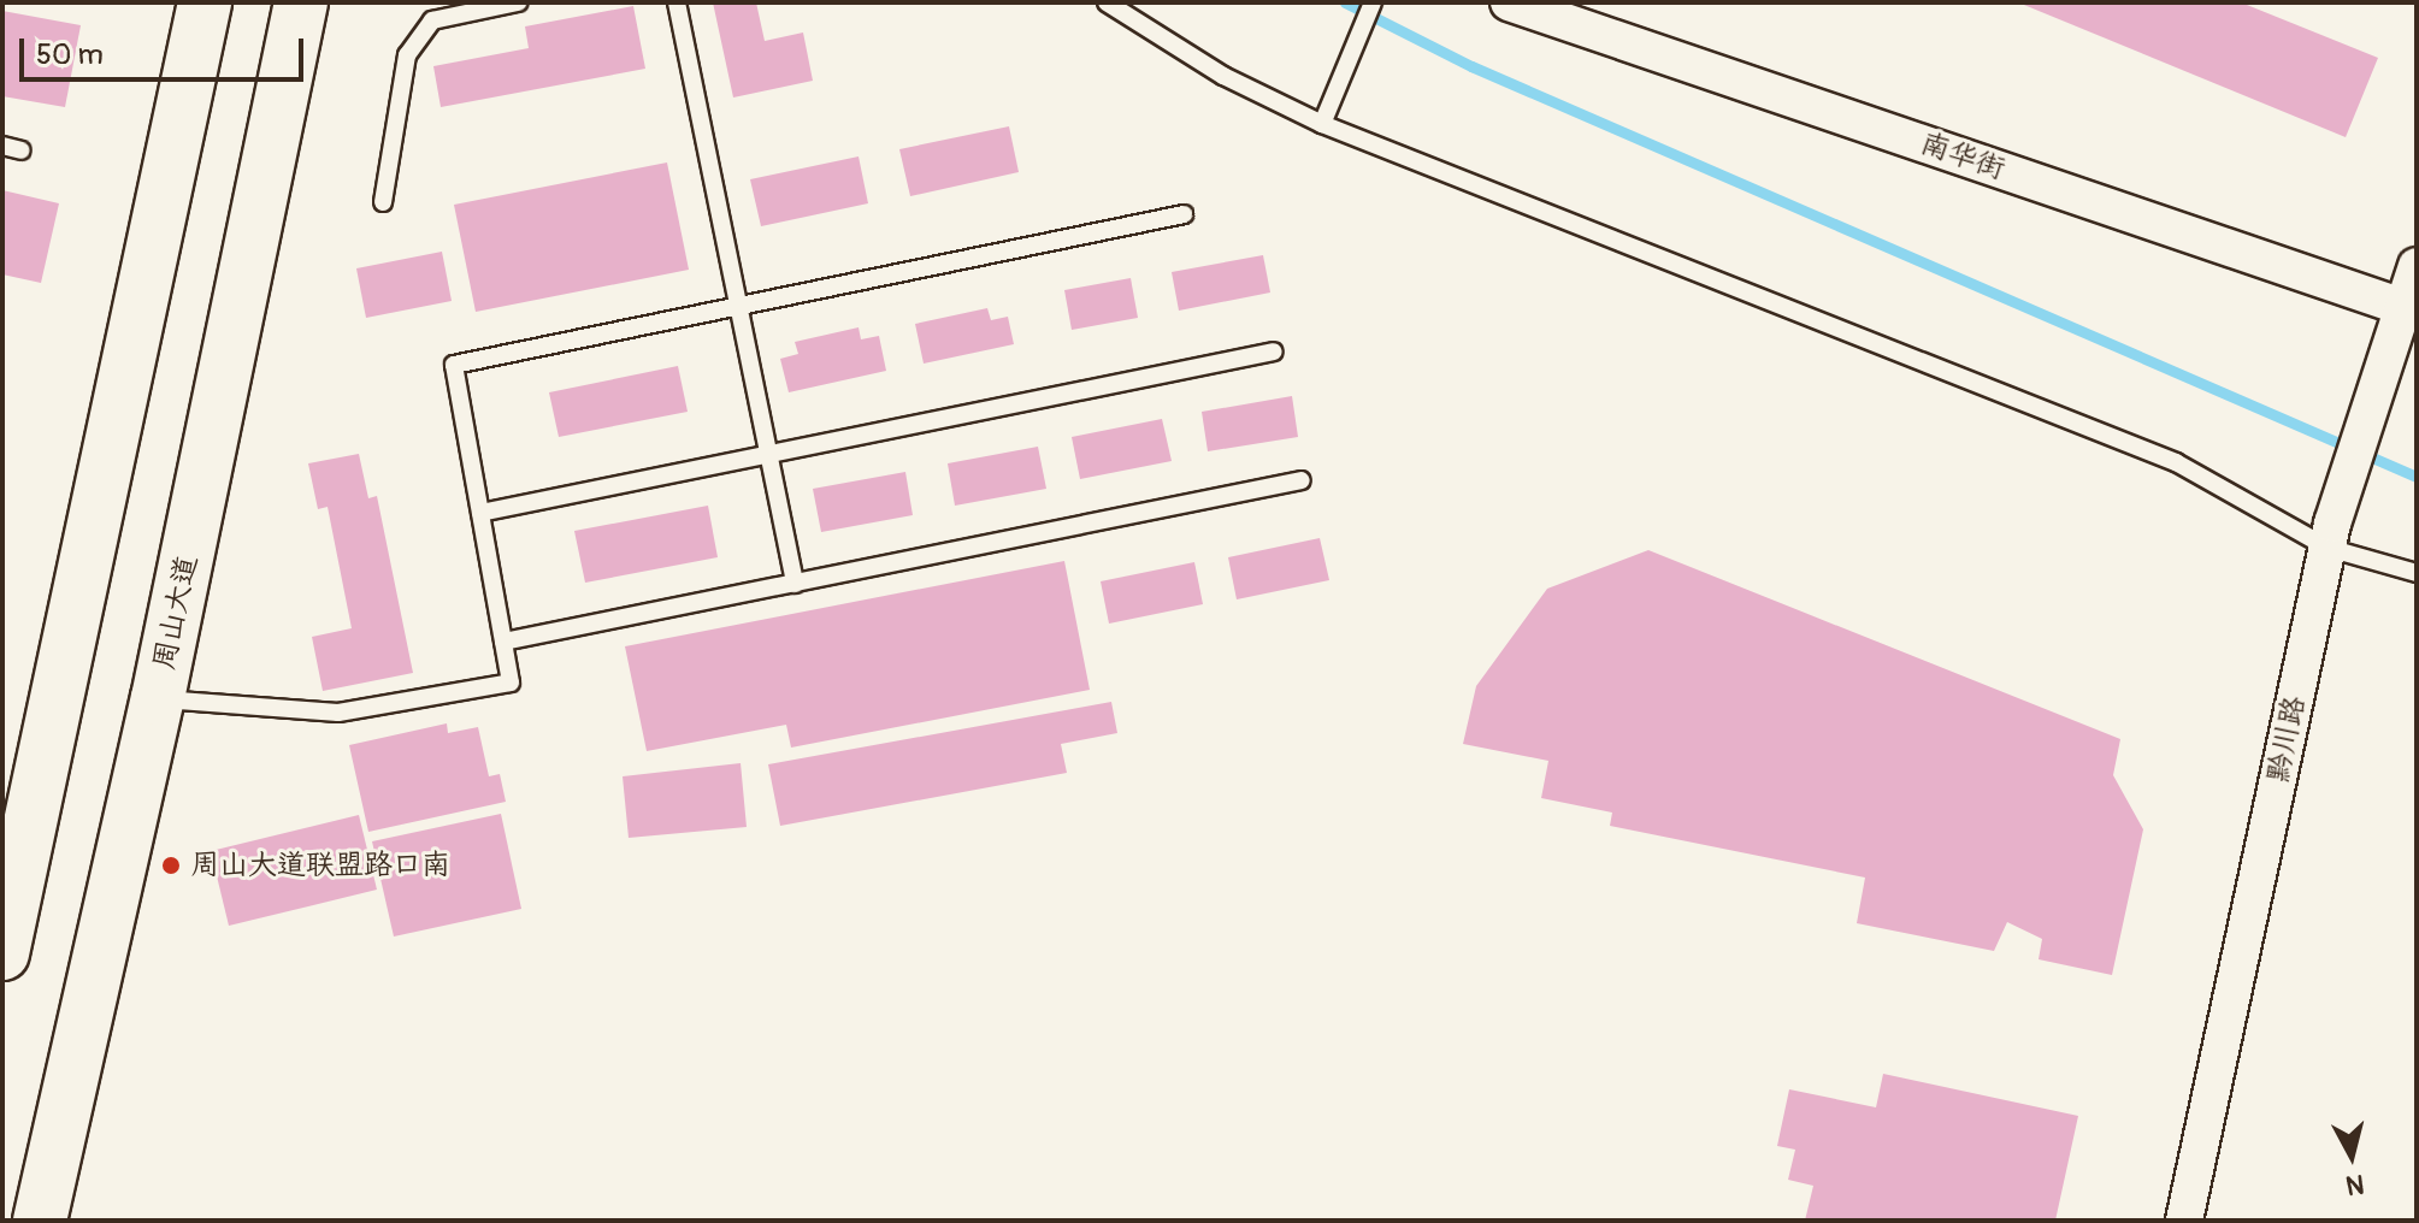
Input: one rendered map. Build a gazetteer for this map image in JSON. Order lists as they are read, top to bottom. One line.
{"streets":{"main road":["周山大道"],"street":["南华街","黔川路"]},"crossings":[["南华街","黔川路"]],"places":["周山大道联盟路口南"],"scale_bar":"50 m","north":"bottom"}
